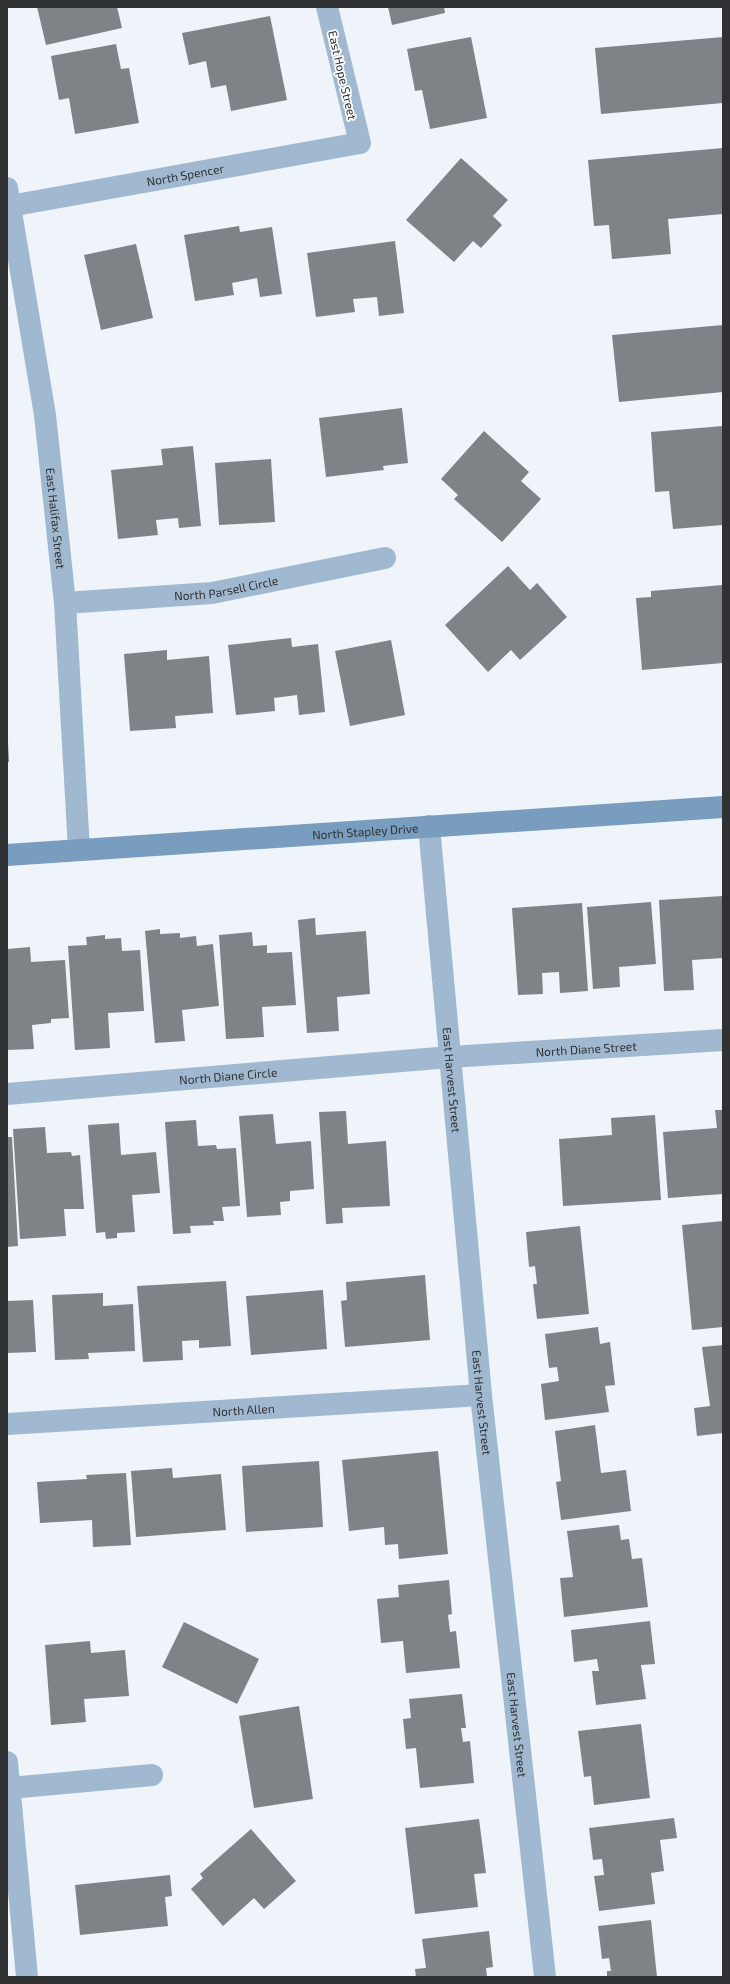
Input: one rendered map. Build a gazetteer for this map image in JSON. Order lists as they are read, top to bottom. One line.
{"streets":{"main road":["North Stapley Drive"],"street":["East Hope Street","North Spencer","East Halifax Street","North Parsell Circle","North Diane Street","North Diane Circle","East Harvest Street","North Allen"]},"crossings":[["East Hope Street","North Spencer"],["North Spencer","East Halifax Street"],["East Halifax Street","North Parsell Circle"],["East Halifax Street","North Stapley Drive"],["North Stapley Drive","East Harvest Street"],["North Diane Street","North Diane Circle"],["North Diane Street","East Harvest Street"],["North Diane Circle","East Harvest Street"],["East Harvest Street","North Allen"]]}
